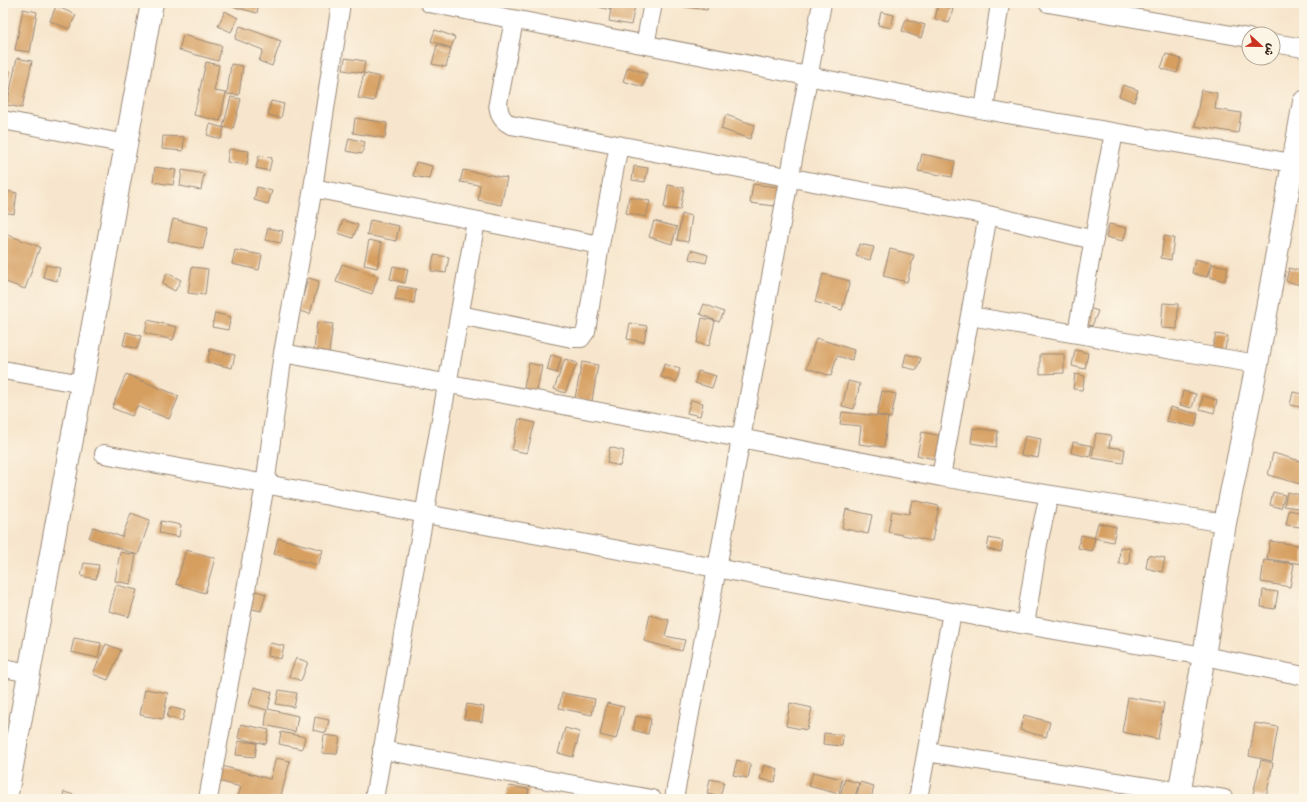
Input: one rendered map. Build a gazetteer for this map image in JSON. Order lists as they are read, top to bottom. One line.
{"north":"right"}
